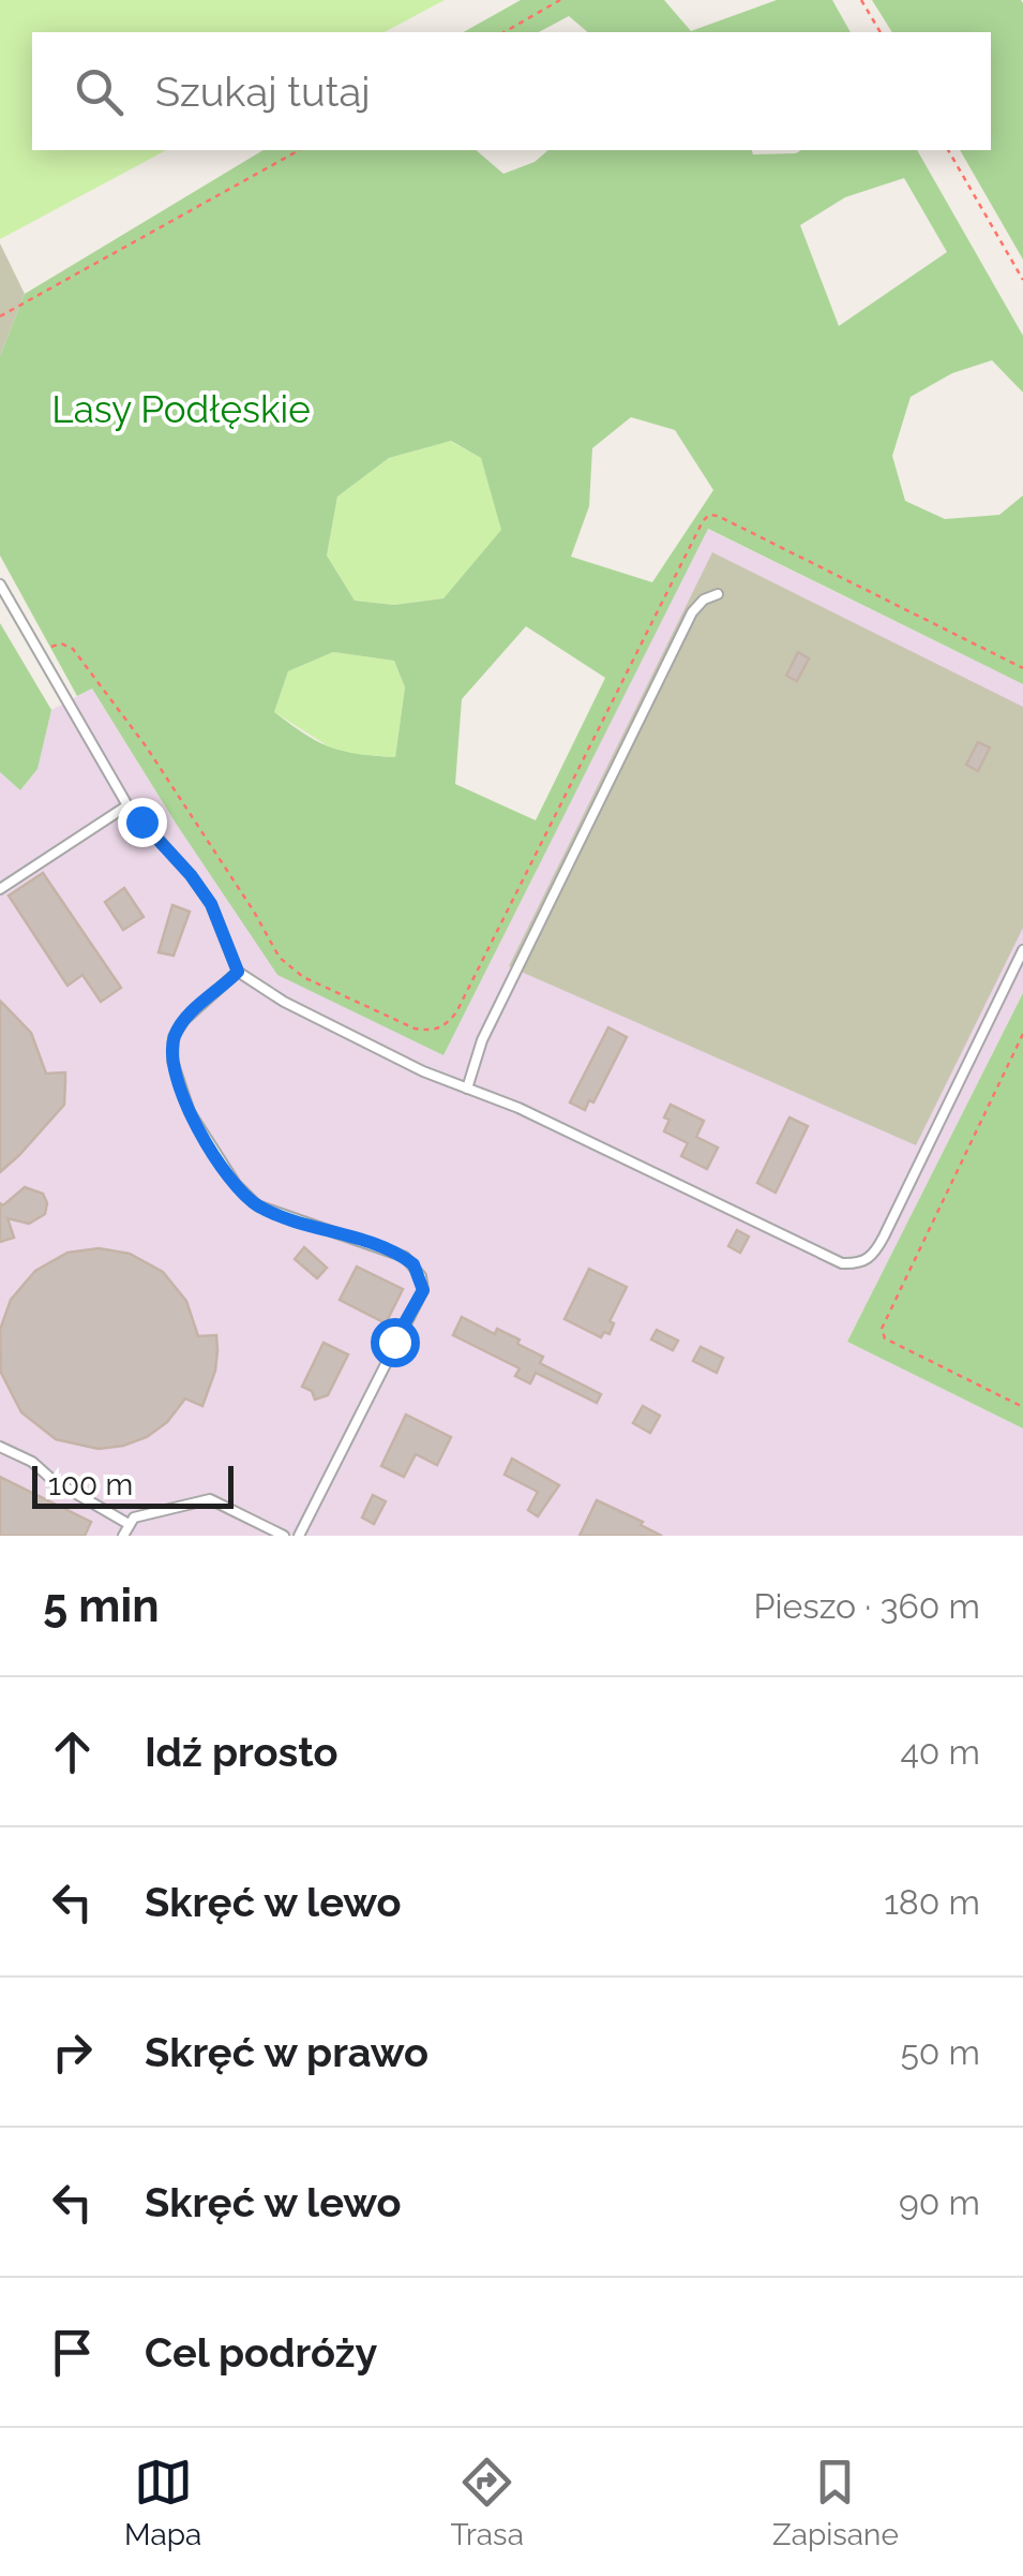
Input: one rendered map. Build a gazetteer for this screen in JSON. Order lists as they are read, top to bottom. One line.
{"parks":["Lasy Podłęskie"],"scale_bar":"100 m","page":{"search":"Szukaj tutaj","scale":"100 m","heading":["5 min","Pieszo · 360 m"],"list":[["Idź prosto","40 m"],["Skręć w lewo","180 m"],["Skręć w prawo","50 m"],["Skręć w lewo","90 m"],"Cel podróży"],"nav":["Mapa","Trasa","Zapisane"]}}
